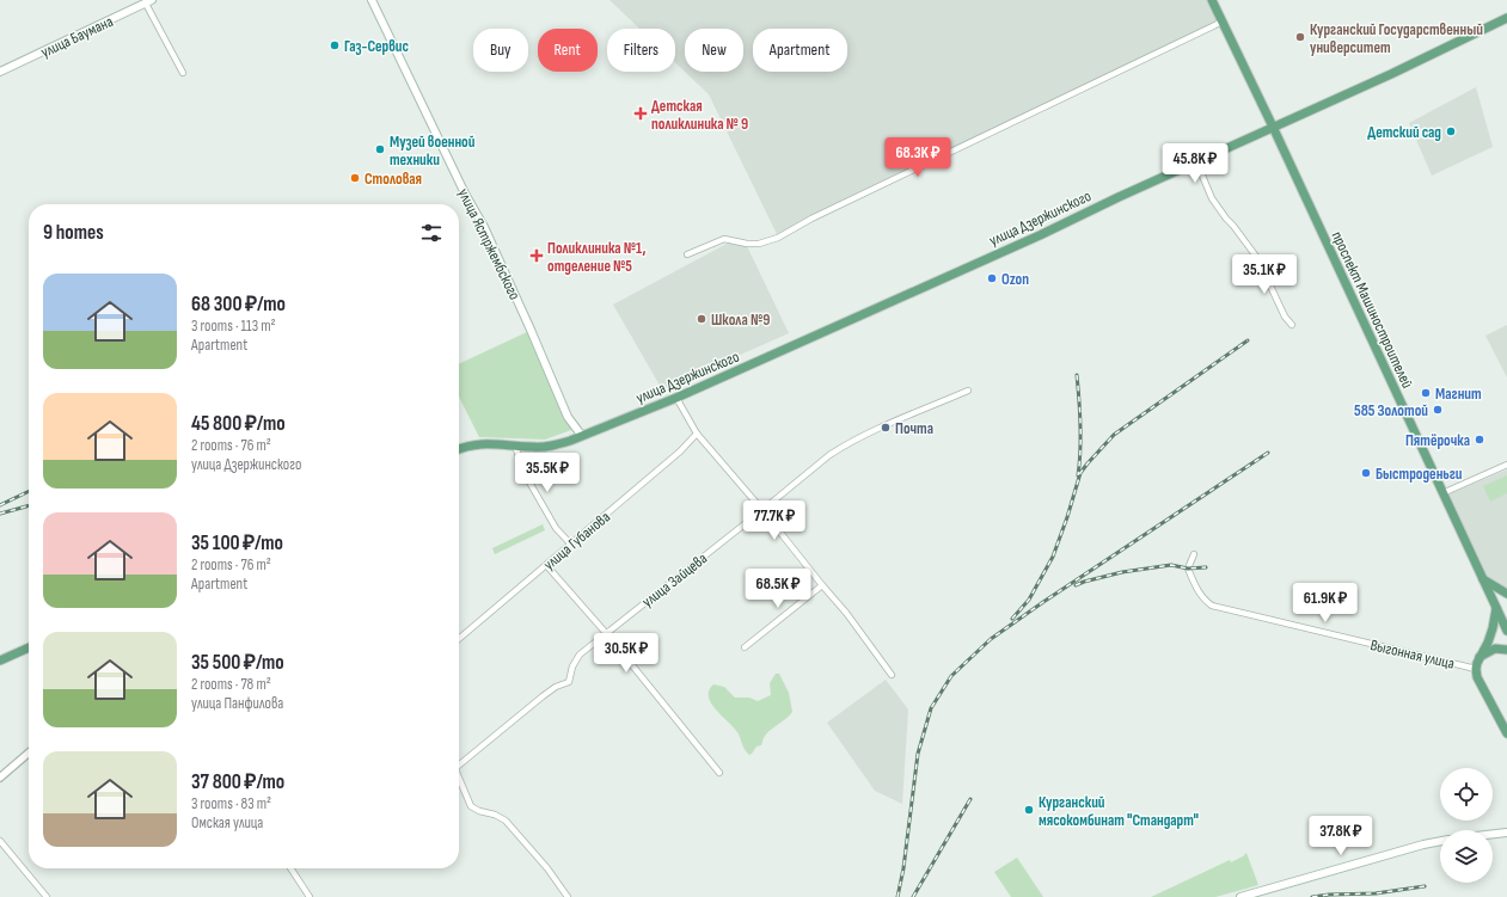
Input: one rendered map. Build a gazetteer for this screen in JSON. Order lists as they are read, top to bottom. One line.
{"streets":{"main road":["улица Баумана","улица Дзержинского","улица Ястржембского","проспект Машиностроителей"],"street":["улица Губанова","улица Зайцева","Выгонная улица"]},"crossings":[["улица Дзержинского","улица Ястржембского"],["улица Дзержинского","проспект Машиностроителей"]],"places":{"other":["Курганский Государственный университет","Газ-Сервис","Детский сад","Музей военной техники","Столовая","Ozon","Школа №9","Магнит","585 Золотой","Почта","Пятёрочка","Быстроденьги","Курганский мясокомбинат \"Стандарт\""],"health":["Детская поликлиника № 9","Поликлиника №1, отделение №5"]},"page":{"chip":["Buy","Rent","Filters","New","Apartment"],"price":["68.3K ₽","45.8K ₽","35.1K ₽","35.5K ₽","77.7K ₽","68.5K ₽","61.9K ₽","30.5K ₽","37.8K ₽"],"heading":"9 homes","list":[{"name":"68 300 ₽/mo","note":"3 rooms · 113 m² · Apartment"},{"name":"45 800 ₽/mo","note":"2 rooms · 76 m² · улица Дзержинского"},{"name":"35 100 ₽/mo","note":"2 rooms · 76 m² · Apartment"},{"name":"35 500 ₽/mo","note":"2 rooms · 78 m² · улица Панфилова"},{"name":"37 800 ₽/mo","note":"3 rooms · 83 m² · Омская улица"}]}}
